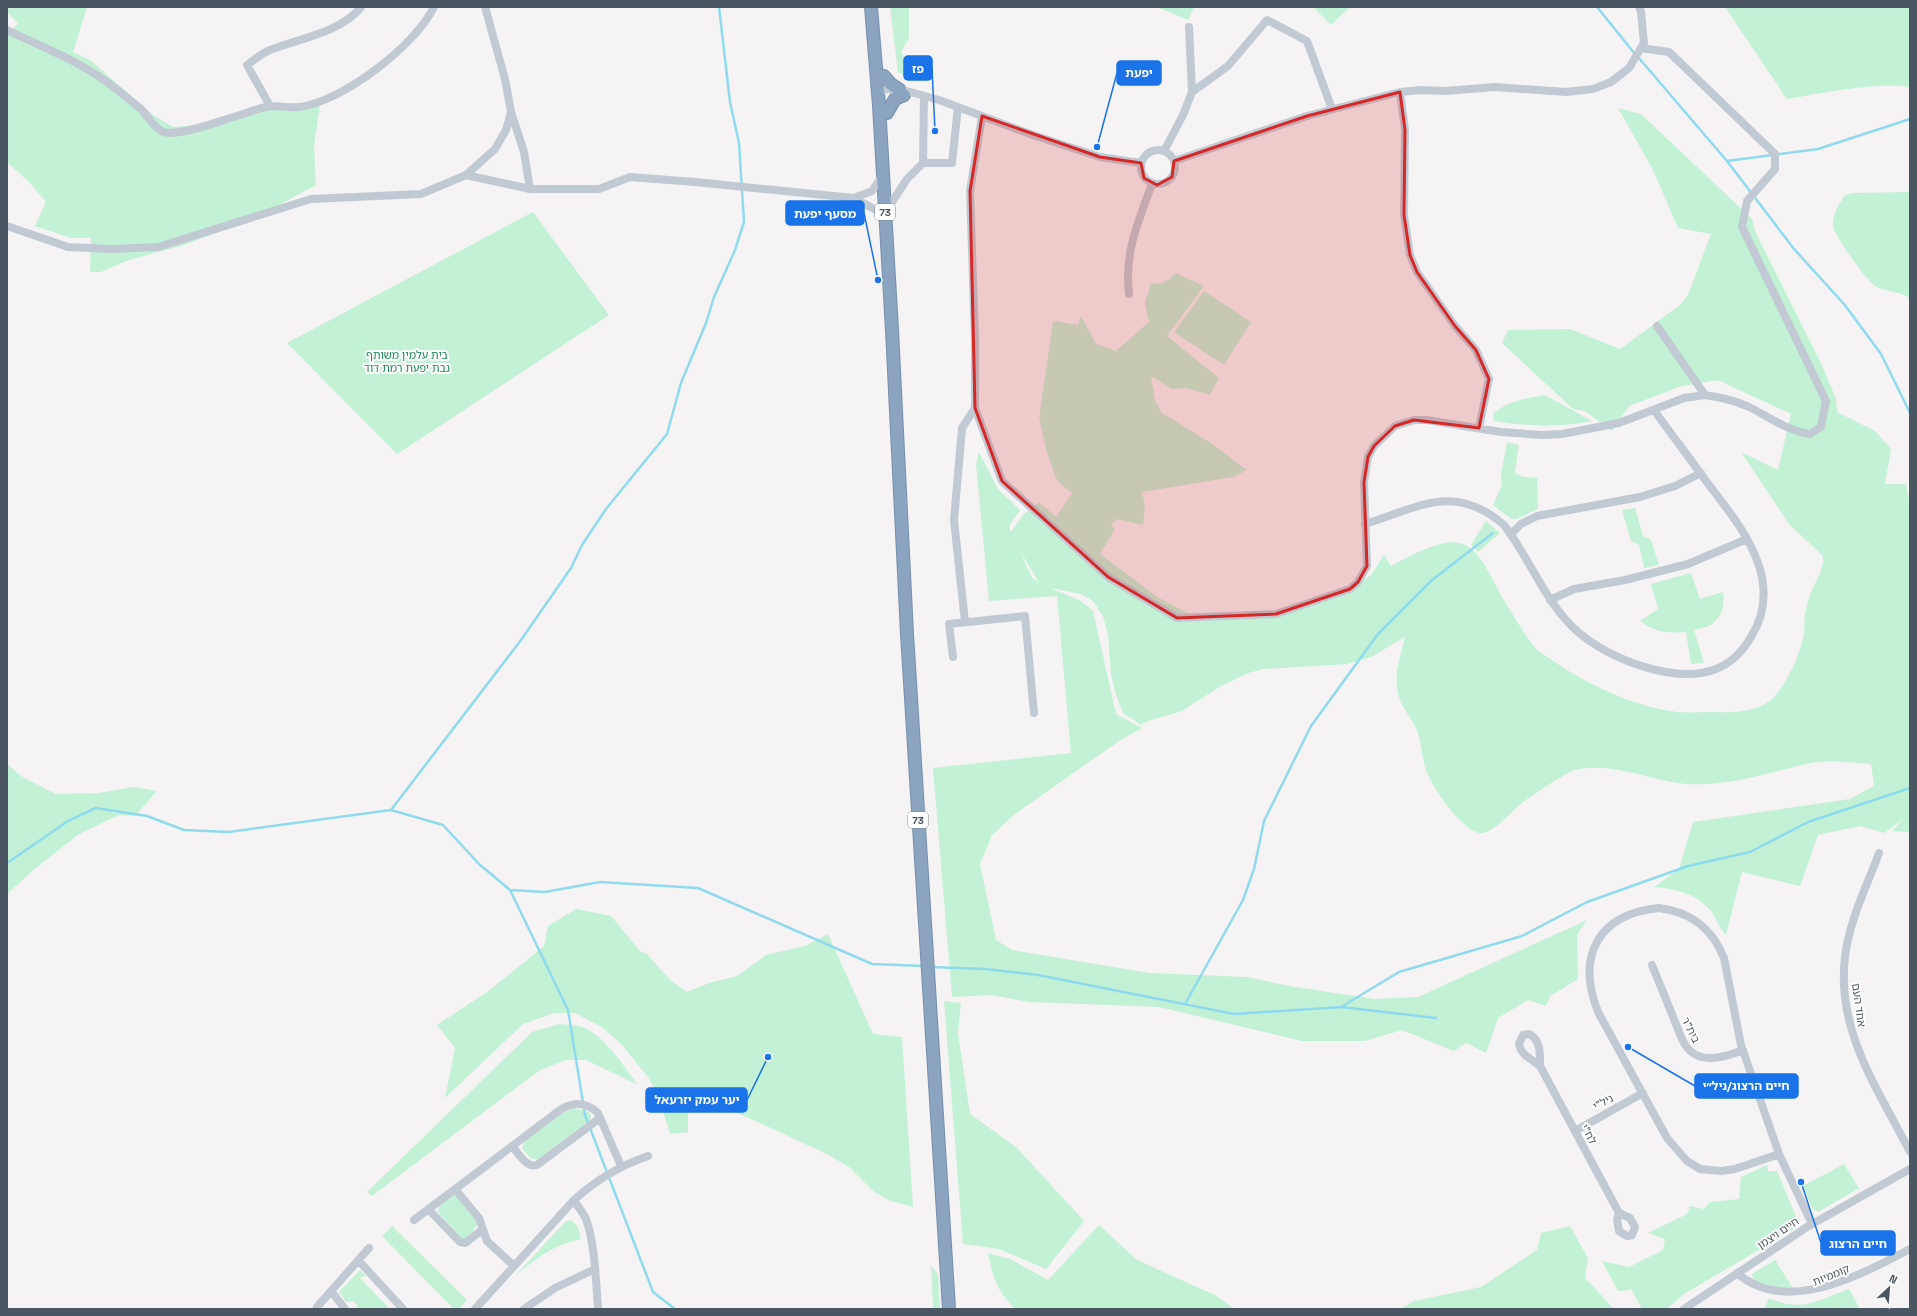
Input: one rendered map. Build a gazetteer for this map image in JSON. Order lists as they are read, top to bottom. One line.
{"streets":{"highway":["73"],"street":["אחד העם","בית\"ר","ניל\"י","לח\"י","חיים ויצמן","קוממיות"]},"crossings":[["ניל\"י","לח\"י"],["חיים ויצמן","קוממיות"]],"parks":["בית עלמין משותף גבת יפעת רמת דוד"],"places":["פז","יפעת","מסעף יפעת","חיים הרצוג/ניל״י","יער עמק יזרעאל","חיים הרצוג"],"north":"top right"}
